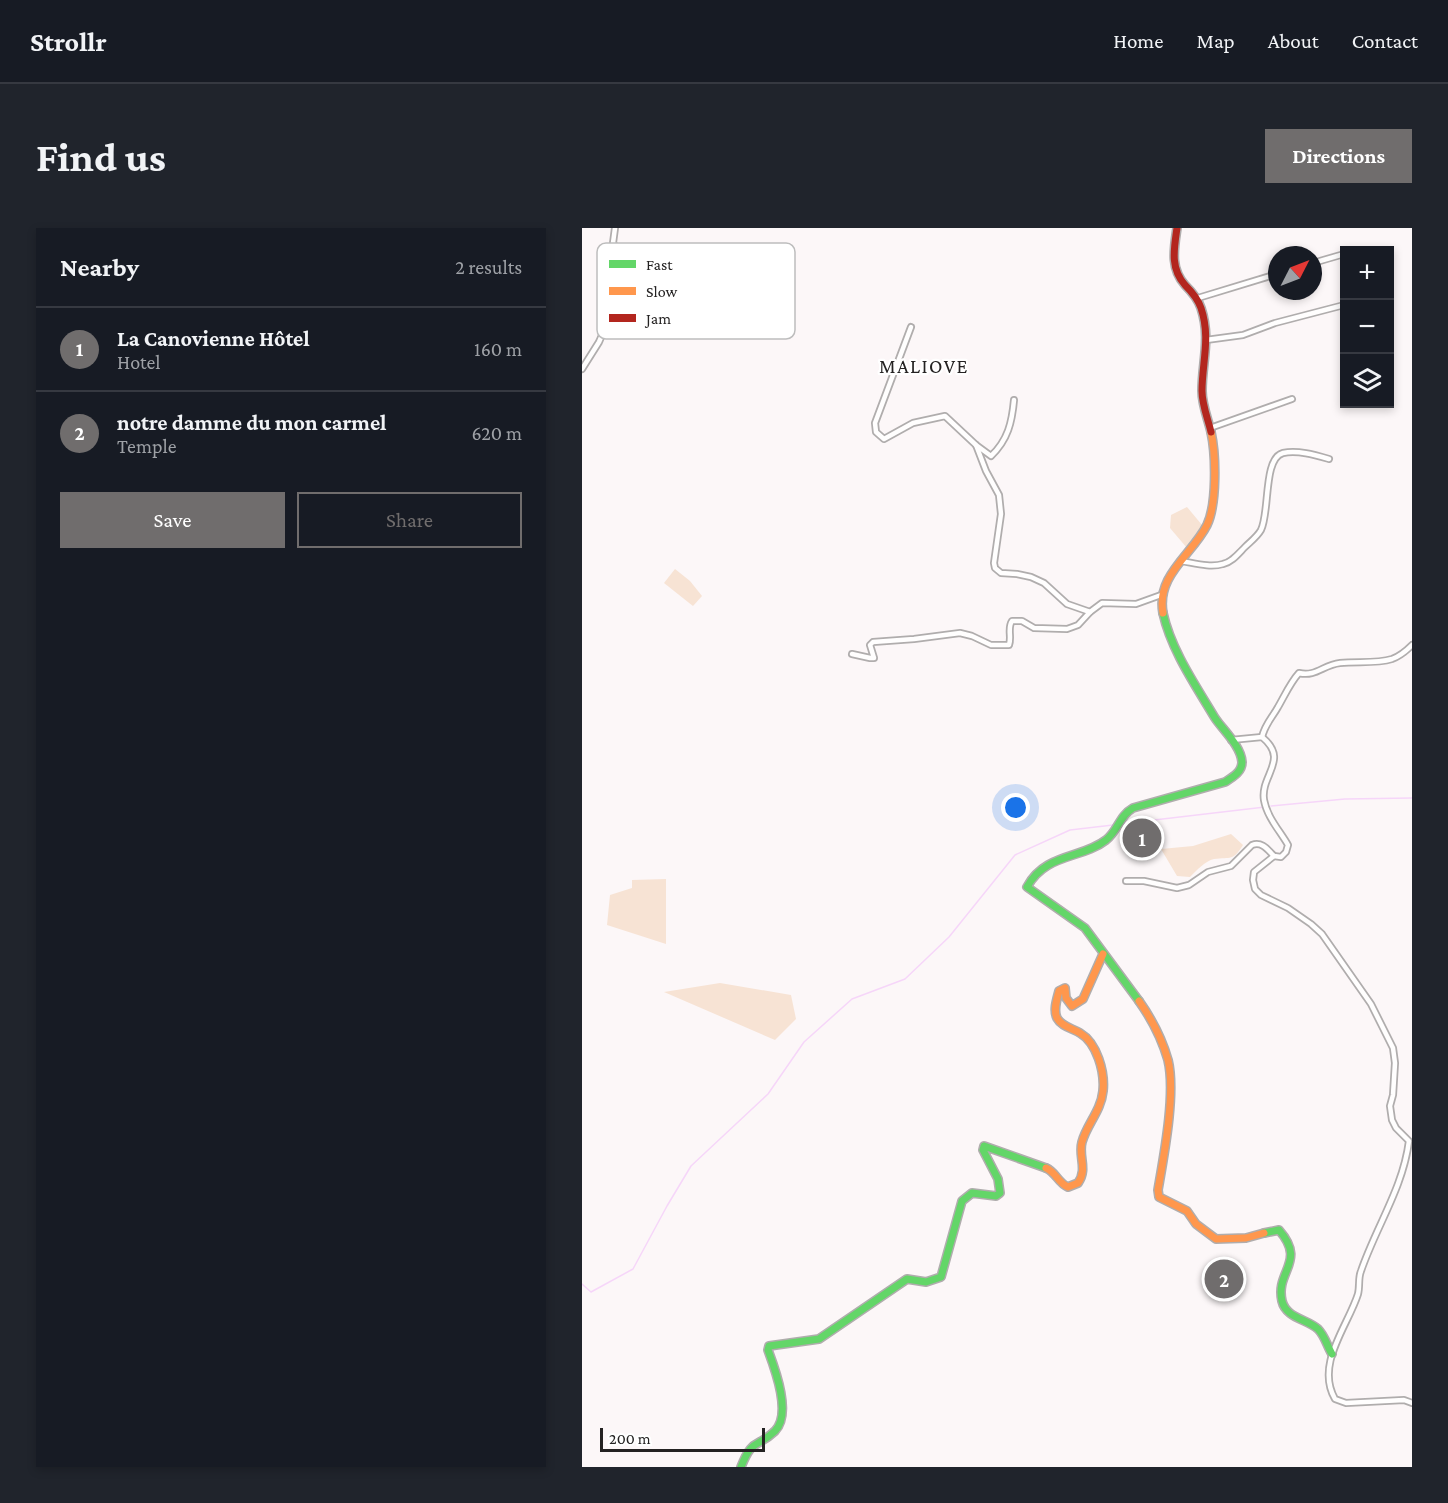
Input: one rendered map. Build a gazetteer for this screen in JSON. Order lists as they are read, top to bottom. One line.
{"districts":["MALIOVE"],"legend":["Fast","Slow","Jam"],"scale_bar":"200 m","north":"top right","page":{"header":"Strollr","nav":["Home","Map","About","Contact"],"buttons":["Directions",["Save","Share"]],"title":"Find us","heading":["Nearby","2 results"],"map_buttons":["+","−"],"list":[{"mark":"1","name":"La Canovienne Hôtel","note":"Hotel","value":"160 m"},{"mark":"2","name":"notre damme du mon carmel","note":"Temple","value":"620 m"}],"pins":["1","2"],"scale":"200 m"}}
